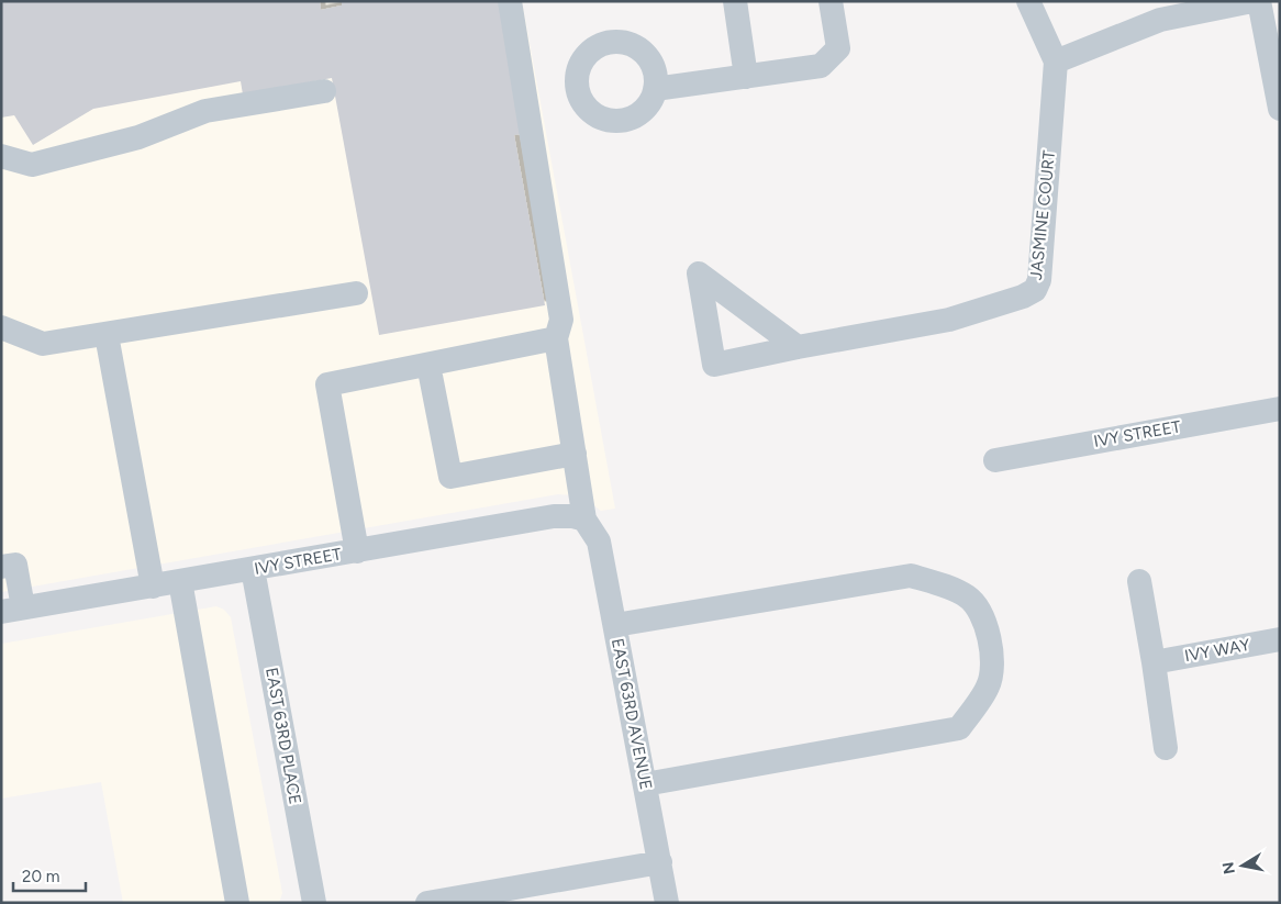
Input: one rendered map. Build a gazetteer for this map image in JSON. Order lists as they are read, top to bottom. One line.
{"streets":{"street":["JASMINE COURT","IVY STREET","IVY WAY","EAST 63RD AVENUE","EAST 63RD PLACE"]},"crossings":[["IVY STREET","EAST 63RD AVENUE"],["IVY STREET","EAST 63RD PLACE"]],"scale_bar":"20 m","north":"left"}
